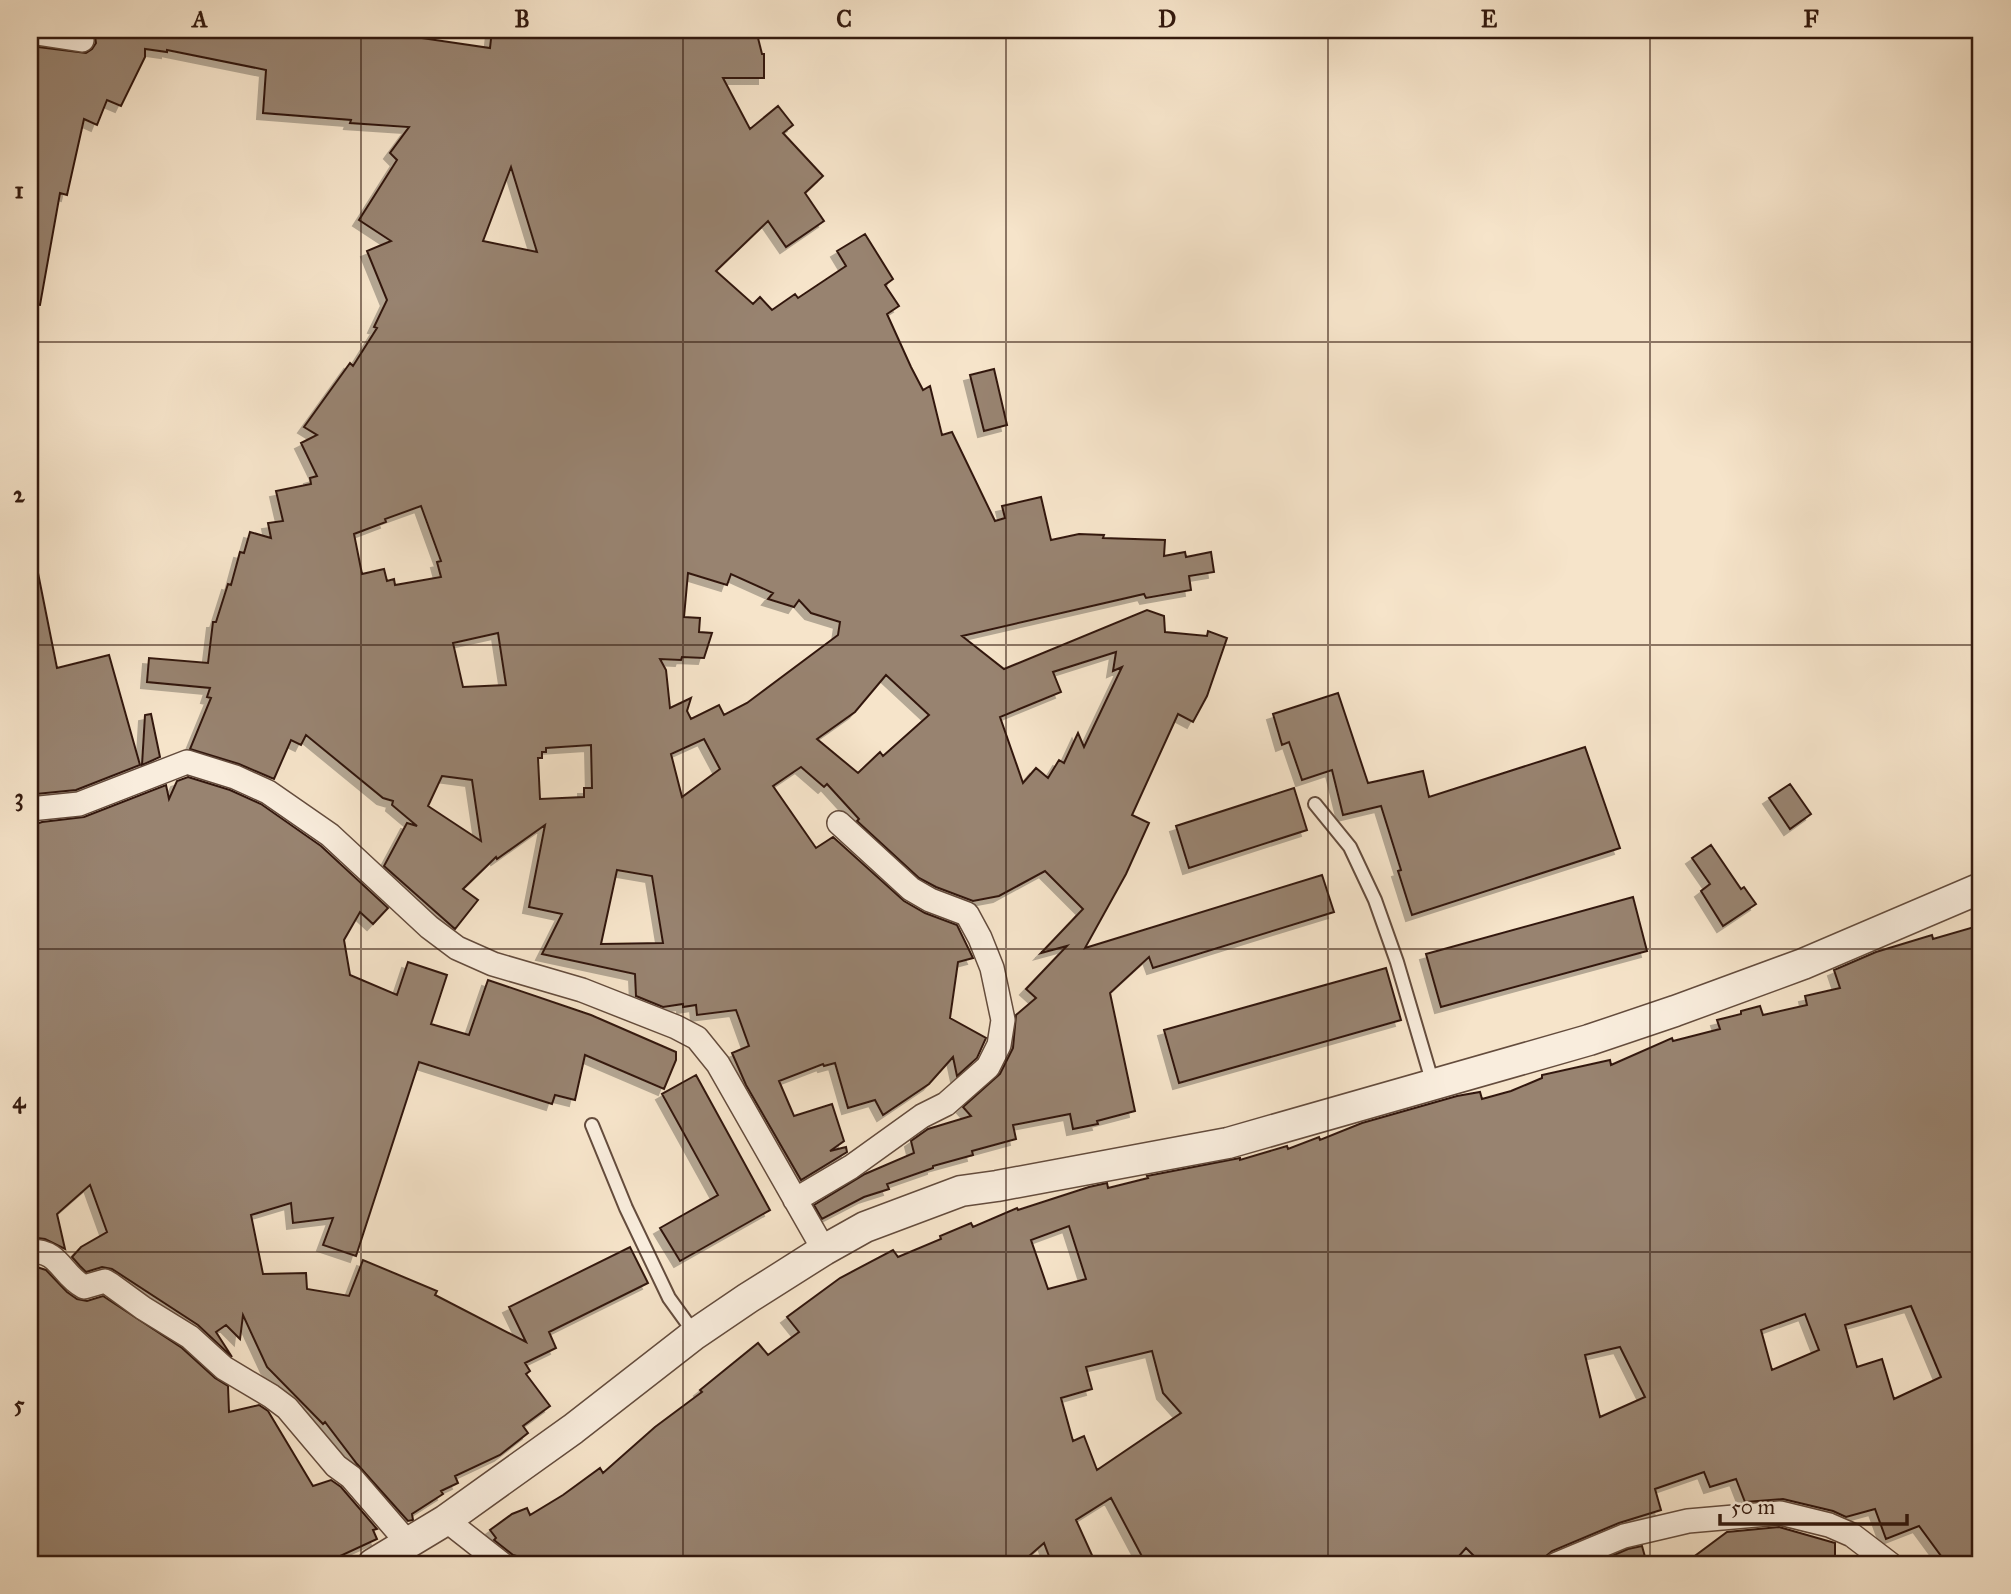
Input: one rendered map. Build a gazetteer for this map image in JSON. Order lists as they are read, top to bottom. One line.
{"scale_bar":"50 m","grid":{"columns":["A","B","C","D","E","F"],"rows":["1","2","3","4","5"]}}
